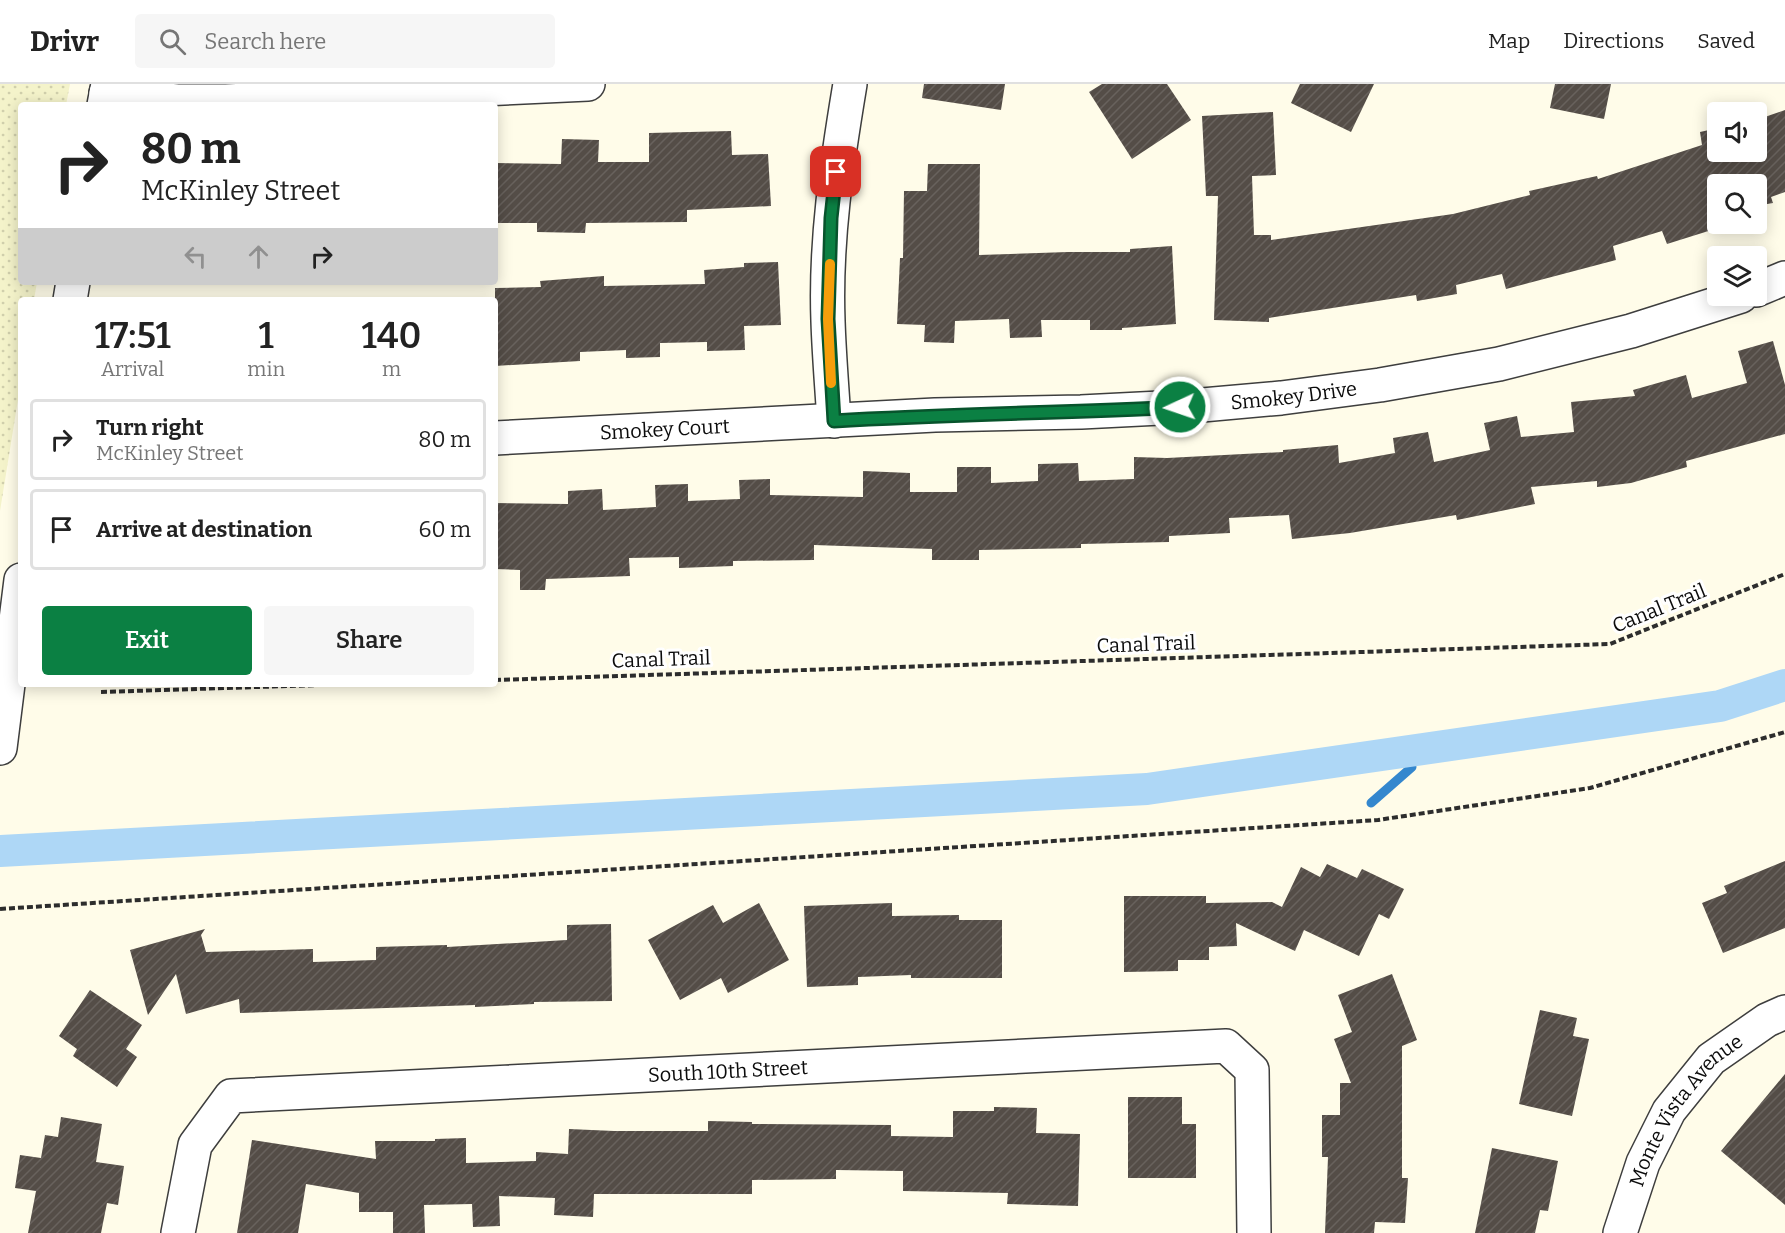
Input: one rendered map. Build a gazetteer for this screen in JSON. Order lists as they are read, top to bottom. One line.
{"streets":{"street":["Smokey Drive","Smokey Court","South 10th Street","Monte Vista Avenue"],"path":["Canal Trail"]},"crossings":[["Smokey Drive","Smokey Court"]],"page":{"header":"Drivr","search":"Search here","nav":["Map","Directions","Saved"],"turn":["80 m","McKinley Street"],"eta":["17:51","Arrival","1","min","140","m"],"list":[{"name":"Turn right","note":"McKinley Street","value":"80 m"},{"name":"Arrive at destination","value":"60 m"}],"buttons":["Exit","Share"]}}
